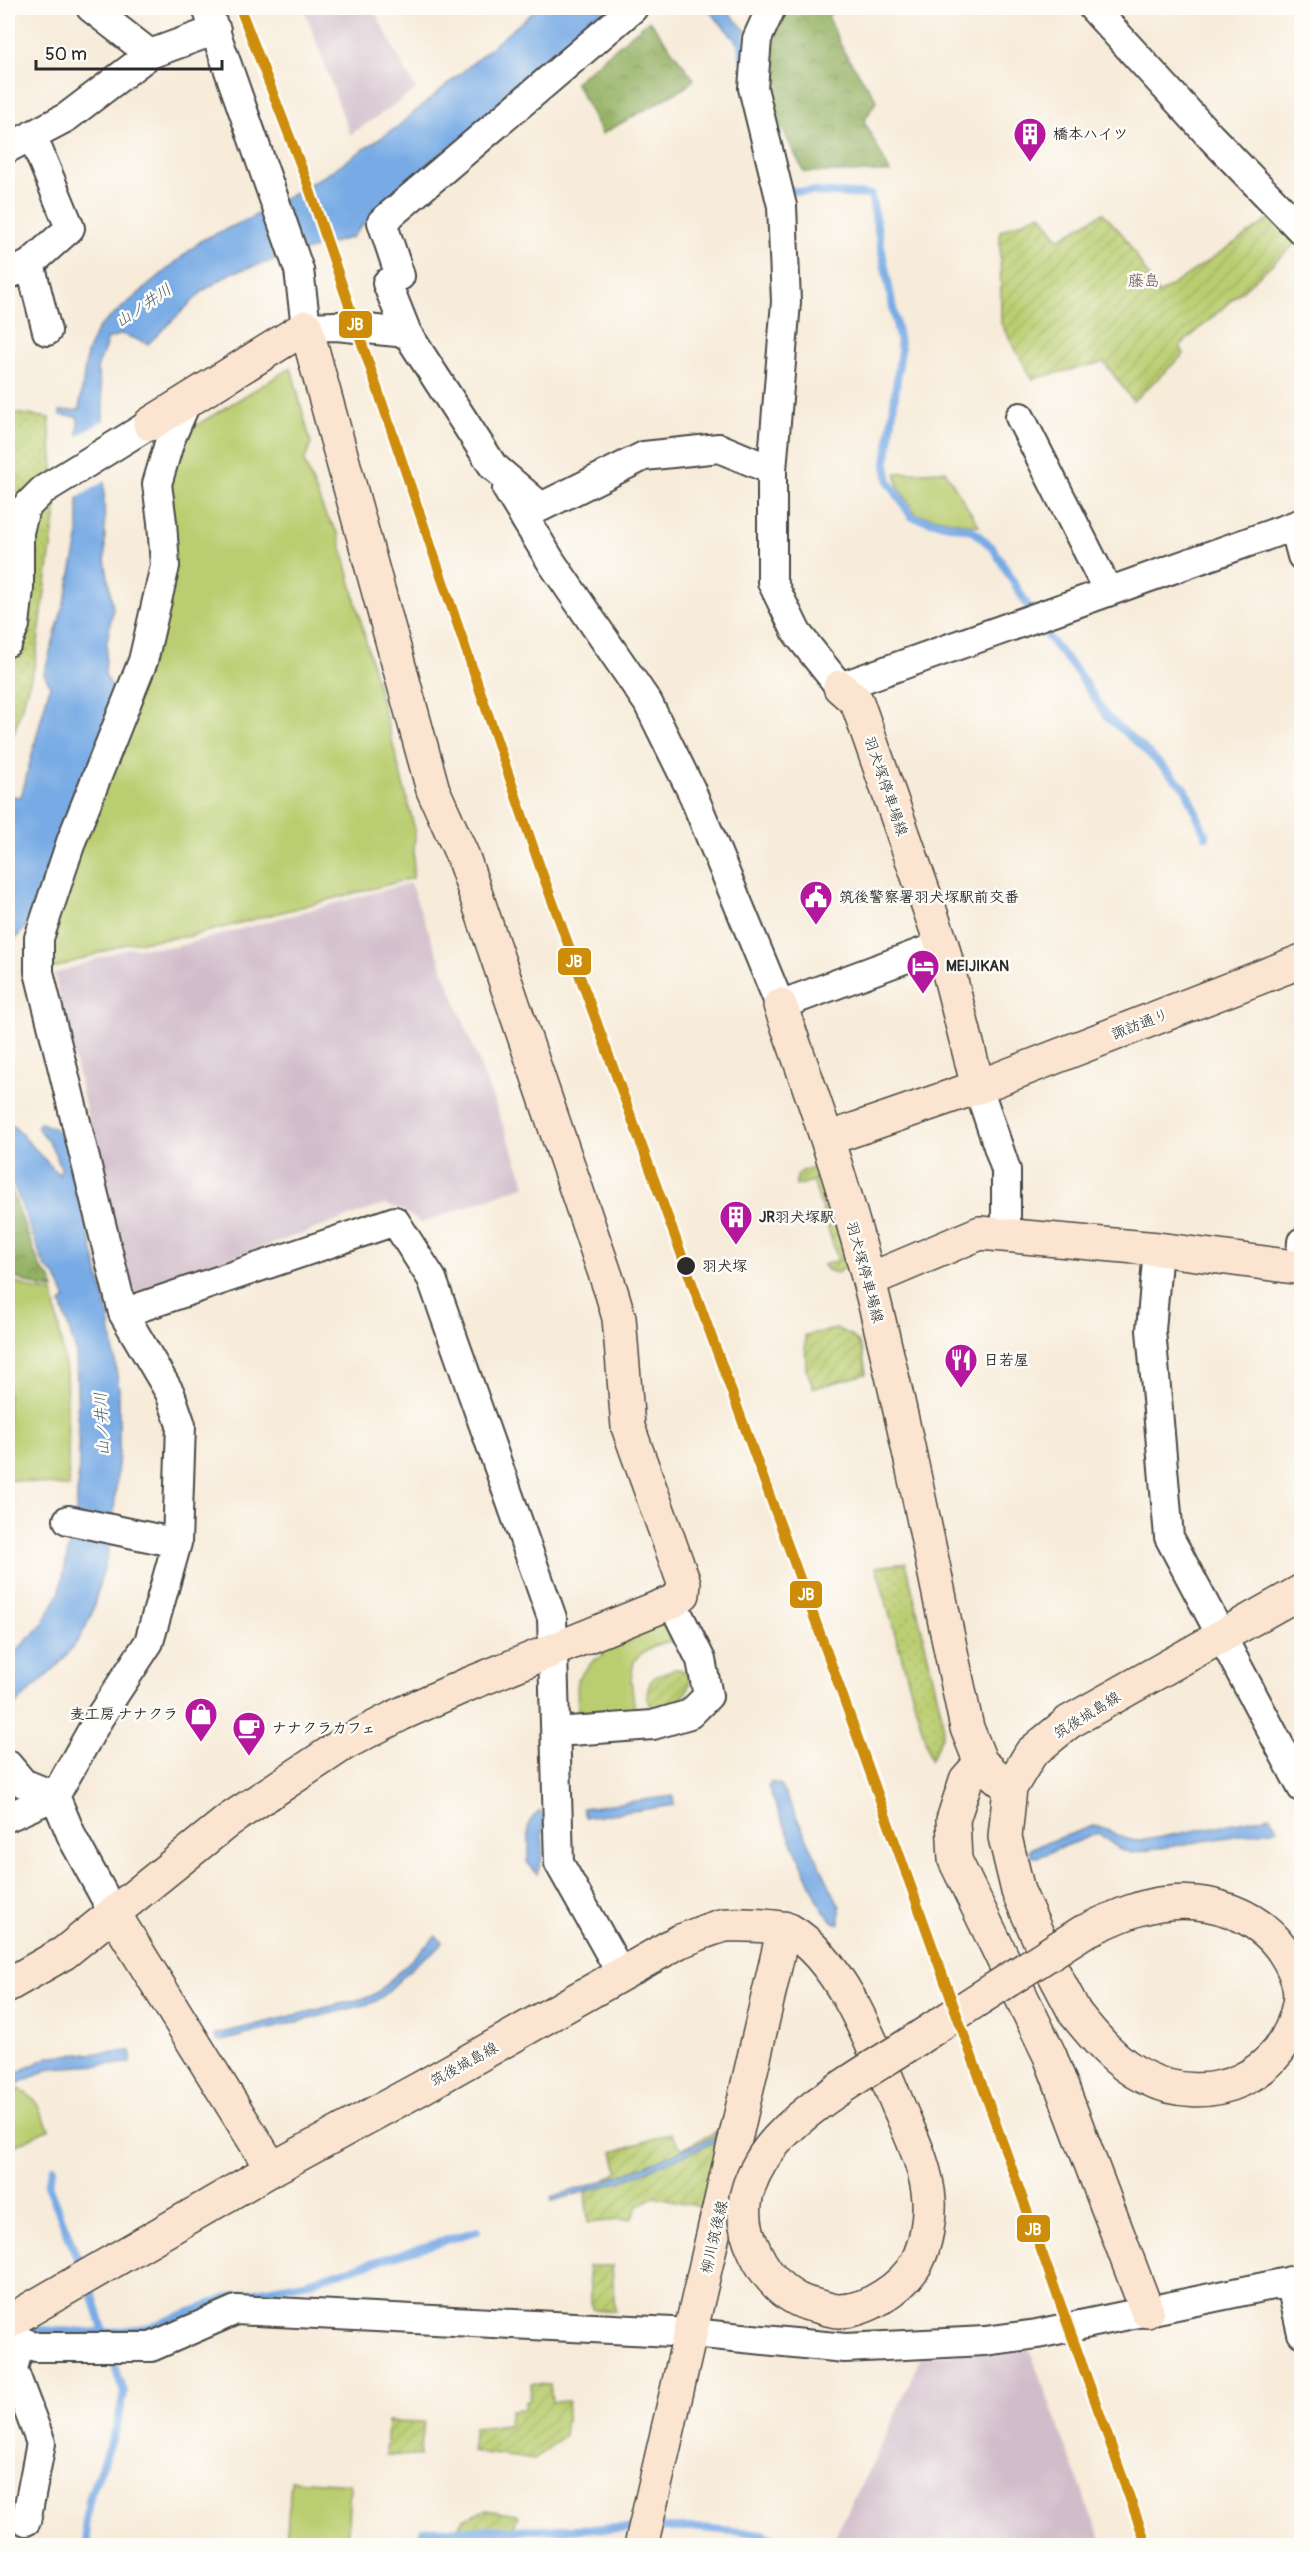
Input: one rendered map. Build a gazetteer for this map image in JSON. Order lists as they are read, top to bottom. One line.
{"streets":{"main road":["羽犬塚停車場線","諏訪通り","筑後城島線","柳川筑後線"]},"crossings":[["羽犬塚停車場線","諏訪通り"],["羽犬塚停車場線","筑後城島線"],["筑後城島線","柳川筑後線"]],"districts":["藤島"],"water":["山ノ井川"],"places":{"building":["橋本ハイツ","JR羽犬塚駅"],"public building":["筑後警察署羽犬塚駅前交番"],"hotel":["MEIJIKAN"],"other":["羽犬塚"],"restaurant":["日若屋"],"shop":["麦工房 ナナクラ"],"cafe":["ナナクラカフェ"]},"lines":["transit line JB"],"scale_bar":"50 m"}
